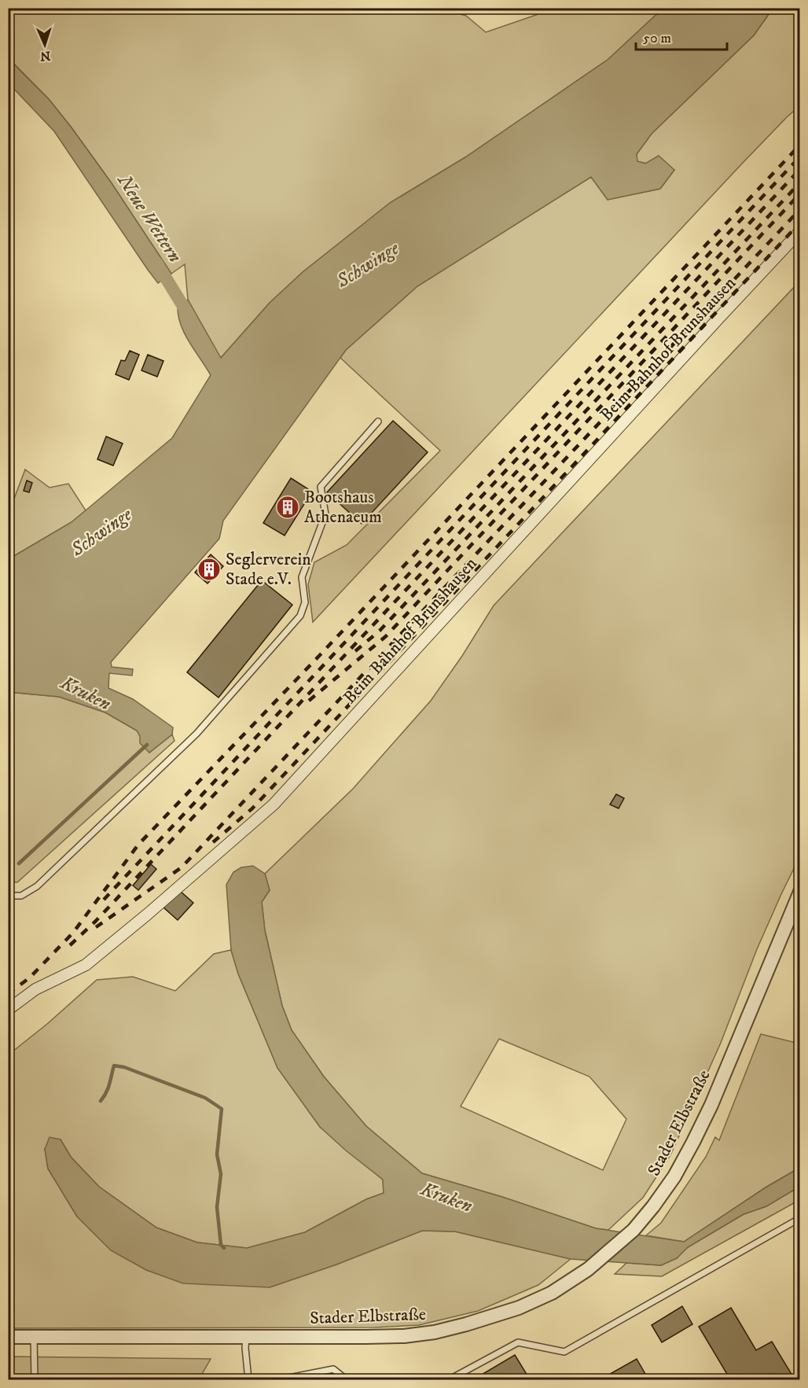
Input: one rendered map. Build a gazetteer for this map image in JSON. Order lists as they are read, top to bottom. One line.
{"streets":{"street":["Beim Bahnhof Brunshausen","Stader Elbstraße"]},"water":["Neue Wettern","Schwinge","Kruken"],"places":{"building":["Bootshaus Athenaeum","Seglerverein Stade e.V."]},"scale_bar":"50 m","north":"bottom"}
